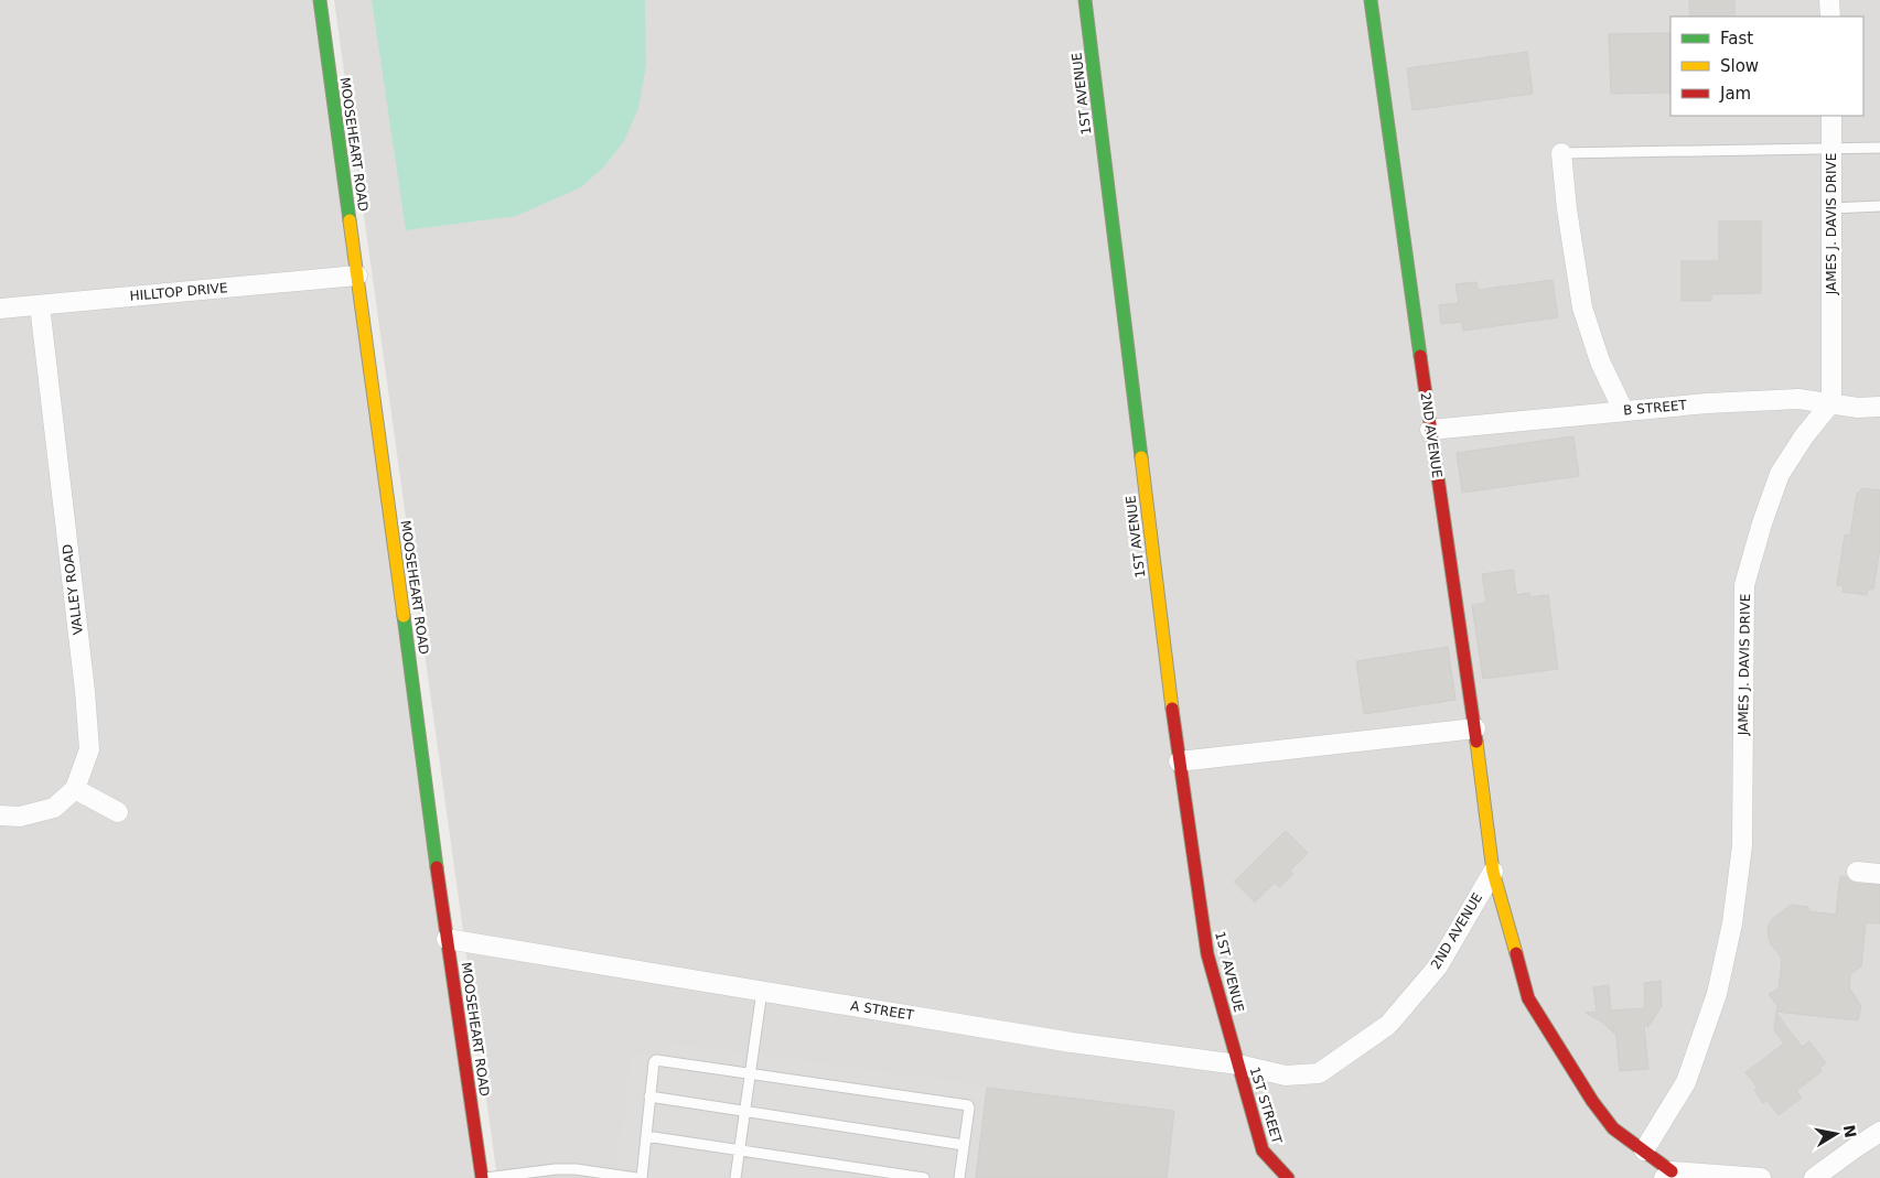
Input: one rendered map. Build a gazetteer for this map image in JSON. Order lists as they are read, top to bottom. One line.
{"streets":{"street":["1ST AVENUE","MOOSEHEART ROAD","JAMES J. DAVIS DRIVE","HILLTOP DRIVE","B STREET","2ND AVENUE","VALLEY ROAD","A STREET","1ST STREET"]},"crossings":[["1ST AVENUE","A STREET"],["1ST AVENUE","1ST STREET"],["MOOSEHEART ROAD","HILLTOP DRIVE"],["MOOSEHEART ROAD","A STREET"],["JAMES J. DAVIS DRIVE","B STREET"],["JAMES J. DAVIS DRIVE","2ND AVENUE"],["HILLTOP DRIVE","VALLEY ROAD"],["B STREET","2ND AVENUE"],["2ND AVENUE","A STREET"],["A STREET","1ST STREET"]],"legend":["Fast","Slow","Jam"],"north":"right"}
